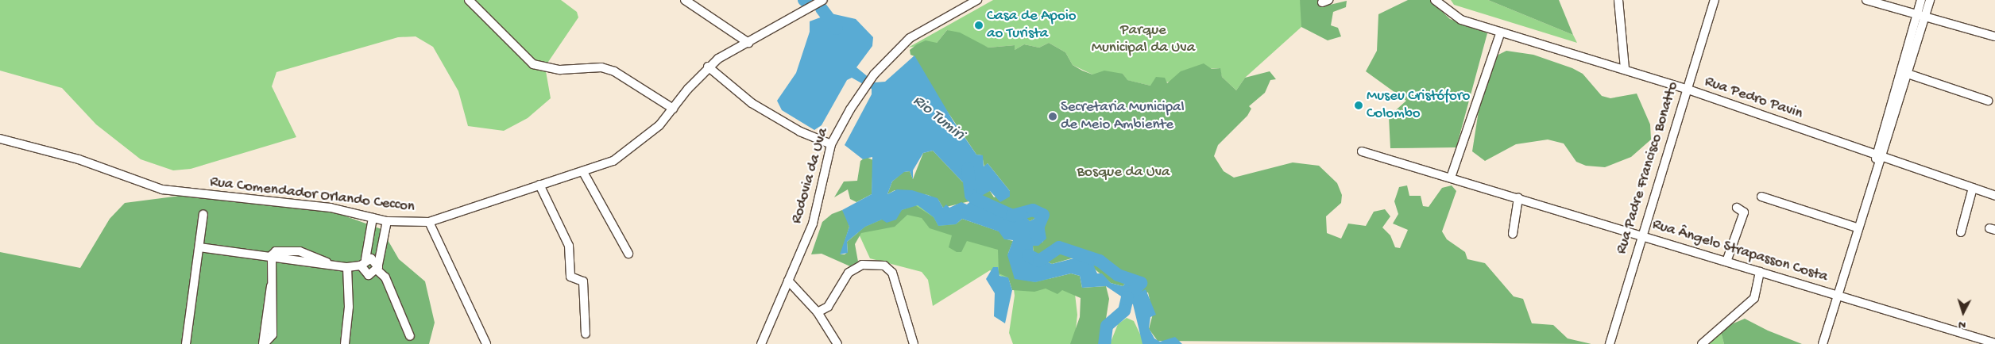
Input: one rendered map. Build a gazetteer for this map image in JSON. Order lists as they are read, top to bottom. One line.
{"streets":{"street":["Rua Pedro Pavin","Rua Padre Francisco Bonatto","Rodovia da Uva","Rua Comendador Orlando Ceccon","Rua Ângelo Strapasson Costa"]},"crossings":[["Rua Pedro Pavin","Rua Padre Francisco Bonatto"],["Rua Padre Francisco Bonatto","Rua Ângelo Strapasson Costa"]],"water":["Rio Tumiri"],"parks":["Parque Municipal da Uva","Bosque da Uva"],"places":["Casa de Apoio ao Turista","Museu Cristóforo Colombo","Secretaria Municipal de Meio Ambiente"],"north":"bottom"}
